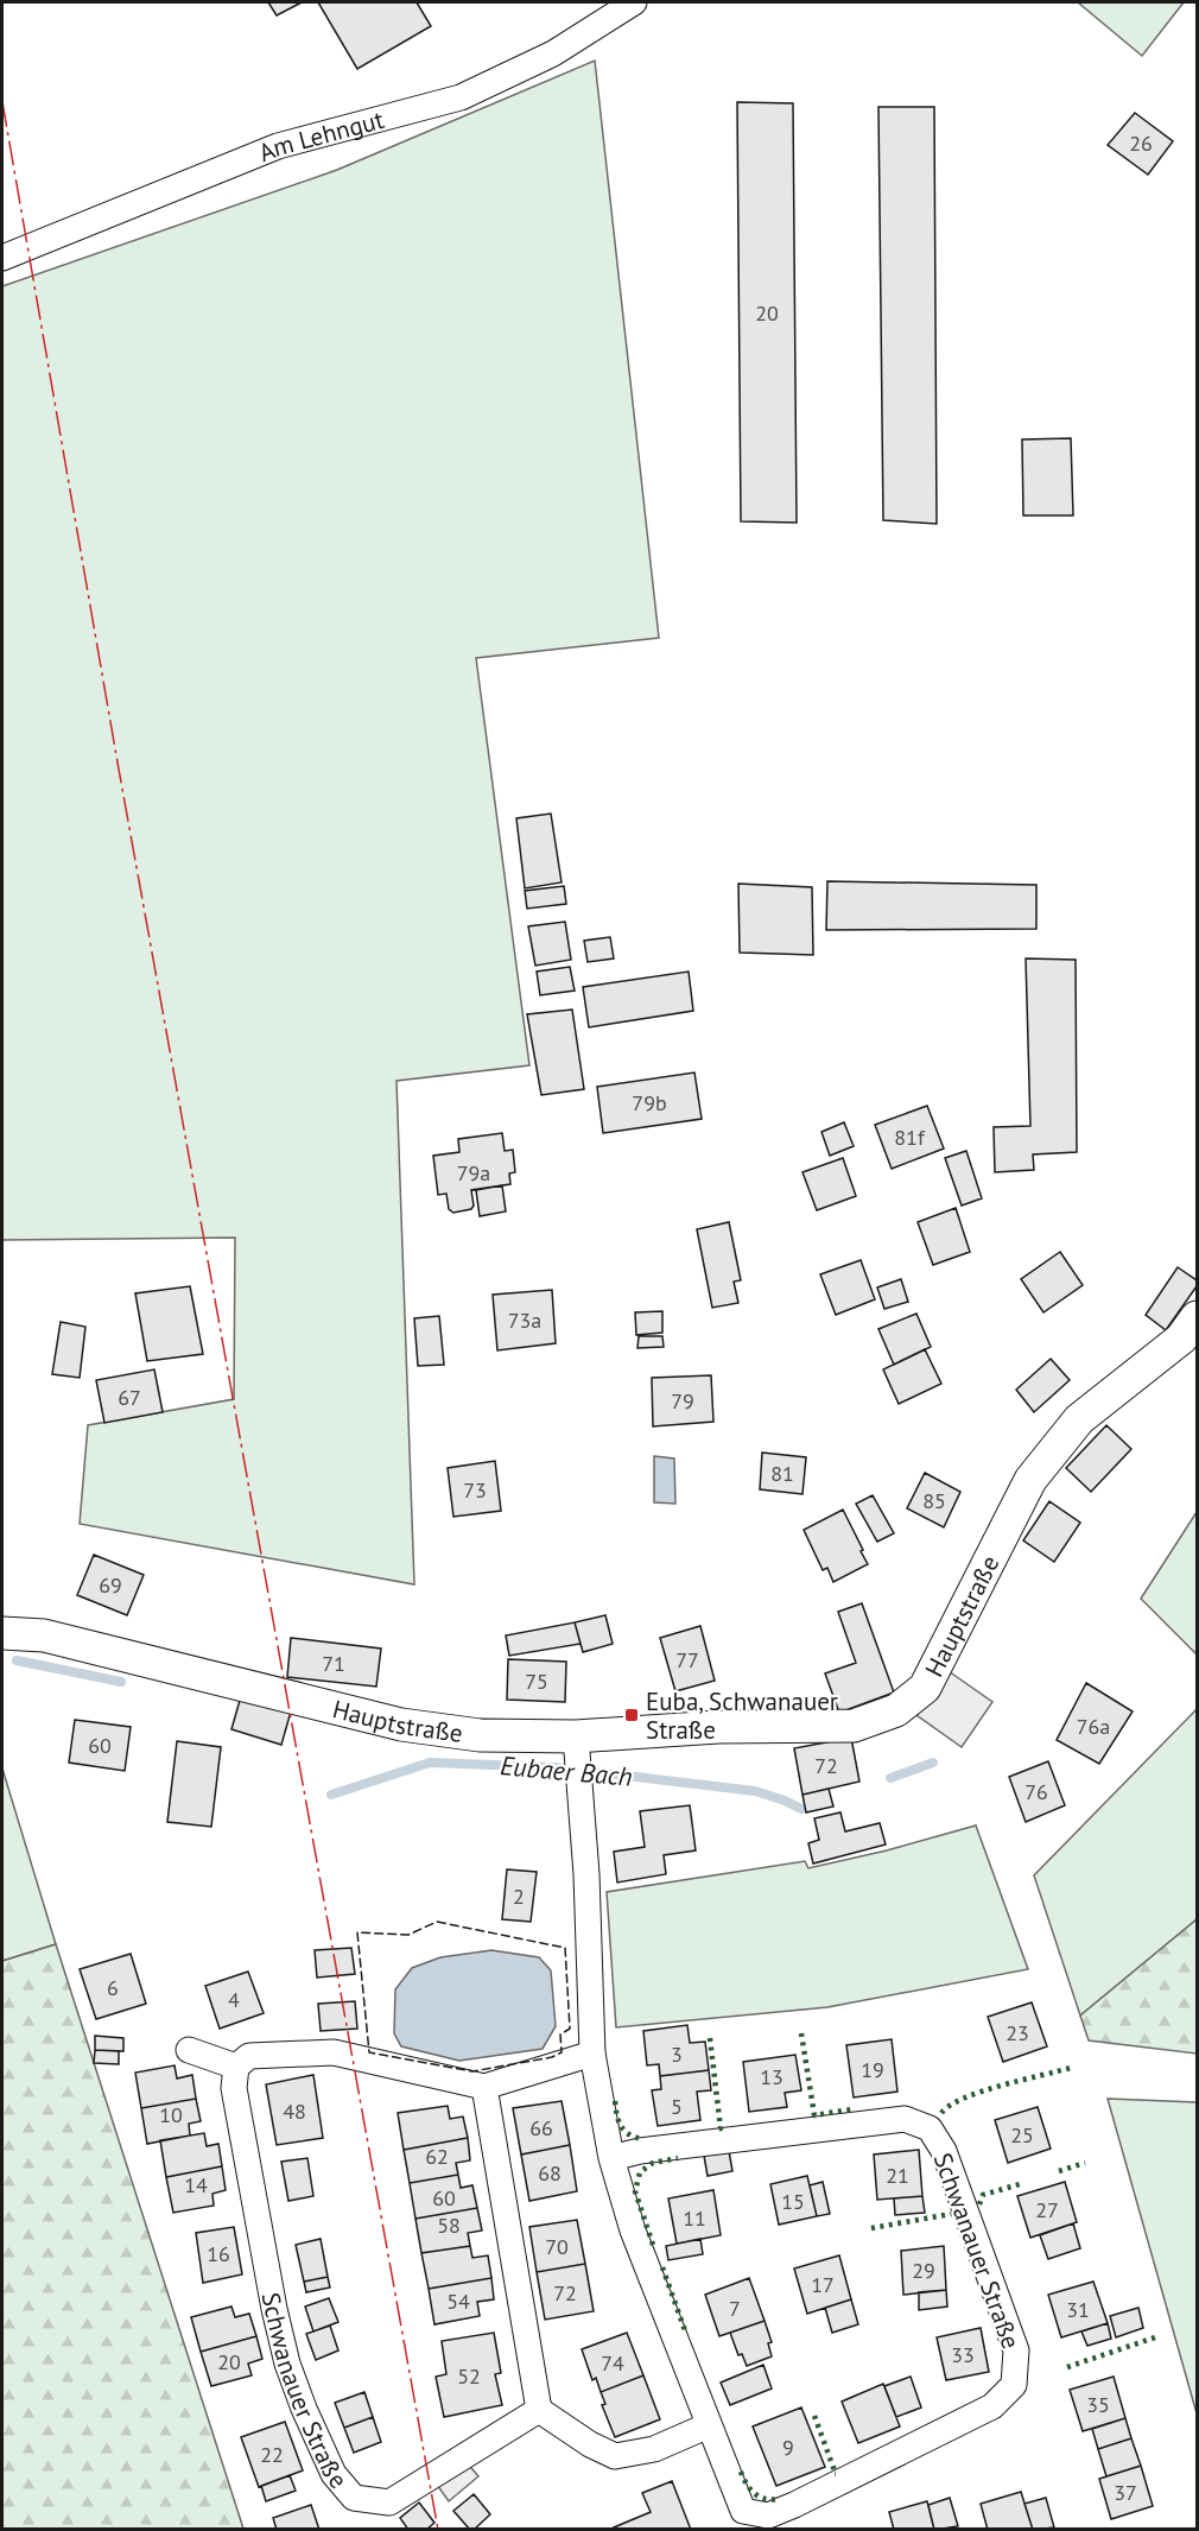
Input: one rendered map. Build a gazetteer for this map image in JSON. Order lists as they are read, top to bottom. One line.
{"streets":{"street":["Am Lehngut","Hauptstraße","Schwanauer Straße"]},"crossings":[["Hauptstraße","Schwanauer Straße"]],"water":["Eubaer Bach"],"places":{"transit":["Euba, Schwanauer Straße"]},"house_numbers":["26","20","79b","81f","79a","73a","67","79","81","73","85","69","77","71","75","76a","60","72","76","2","6","4","23","3","19","13","5","48","10","66","25","62","68","21","14","60","15","27","11","58","70","16","29","17","72","54","7","31","33","20","74","52","35","9","22","37"]}
